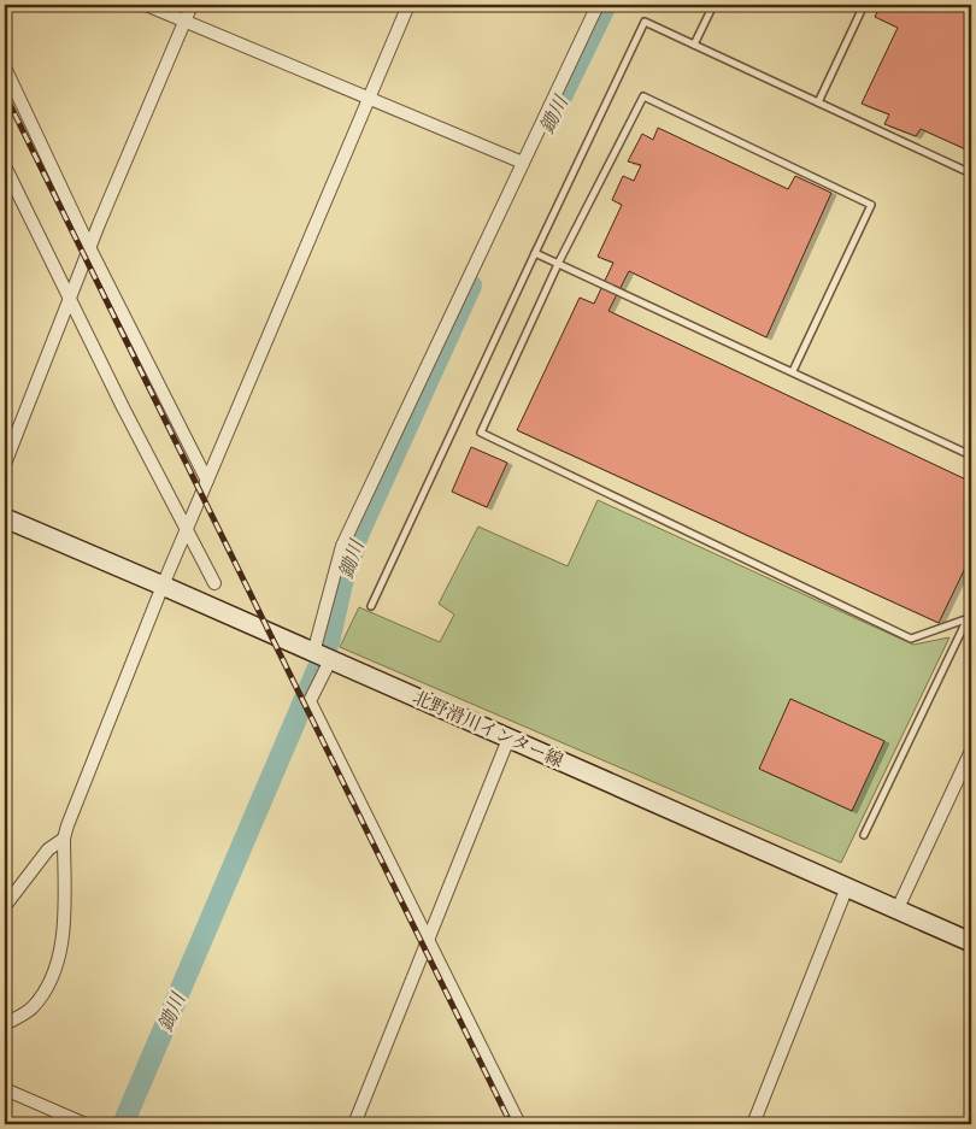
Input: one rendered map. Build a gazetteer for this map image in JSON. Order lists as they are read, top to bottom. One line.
{"streets":{"main road":["北野滑川インター線"]},"water":["鋤川"]}
